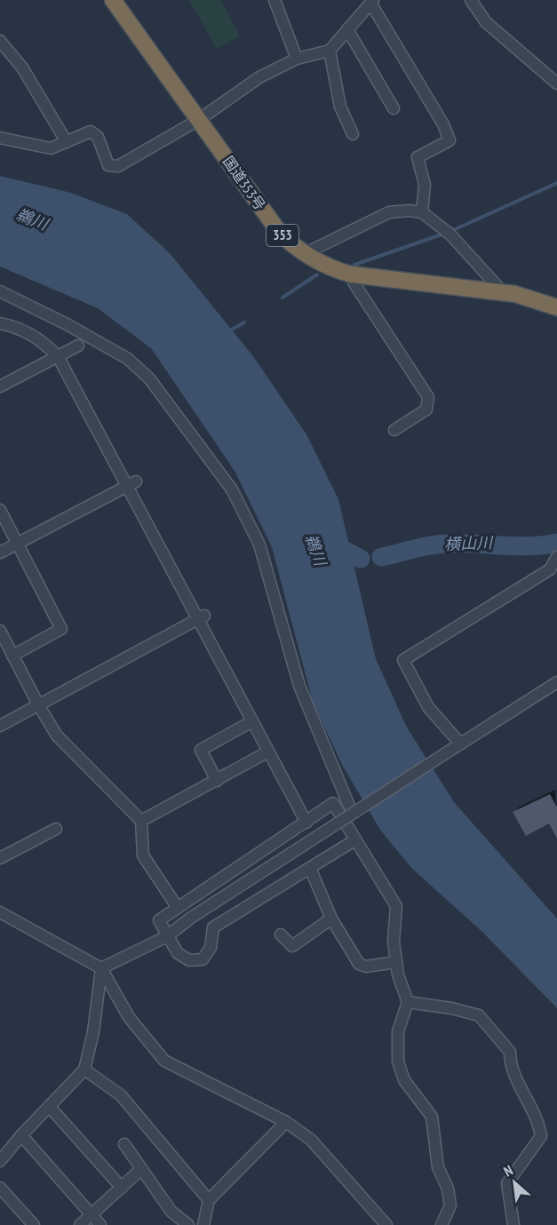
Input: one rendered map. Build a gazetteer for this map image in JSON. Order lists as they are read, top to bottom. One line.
{"streets":{"highway":["国道353号","353"]},"water":["鵜川","横山川"],"north":"top left"}
